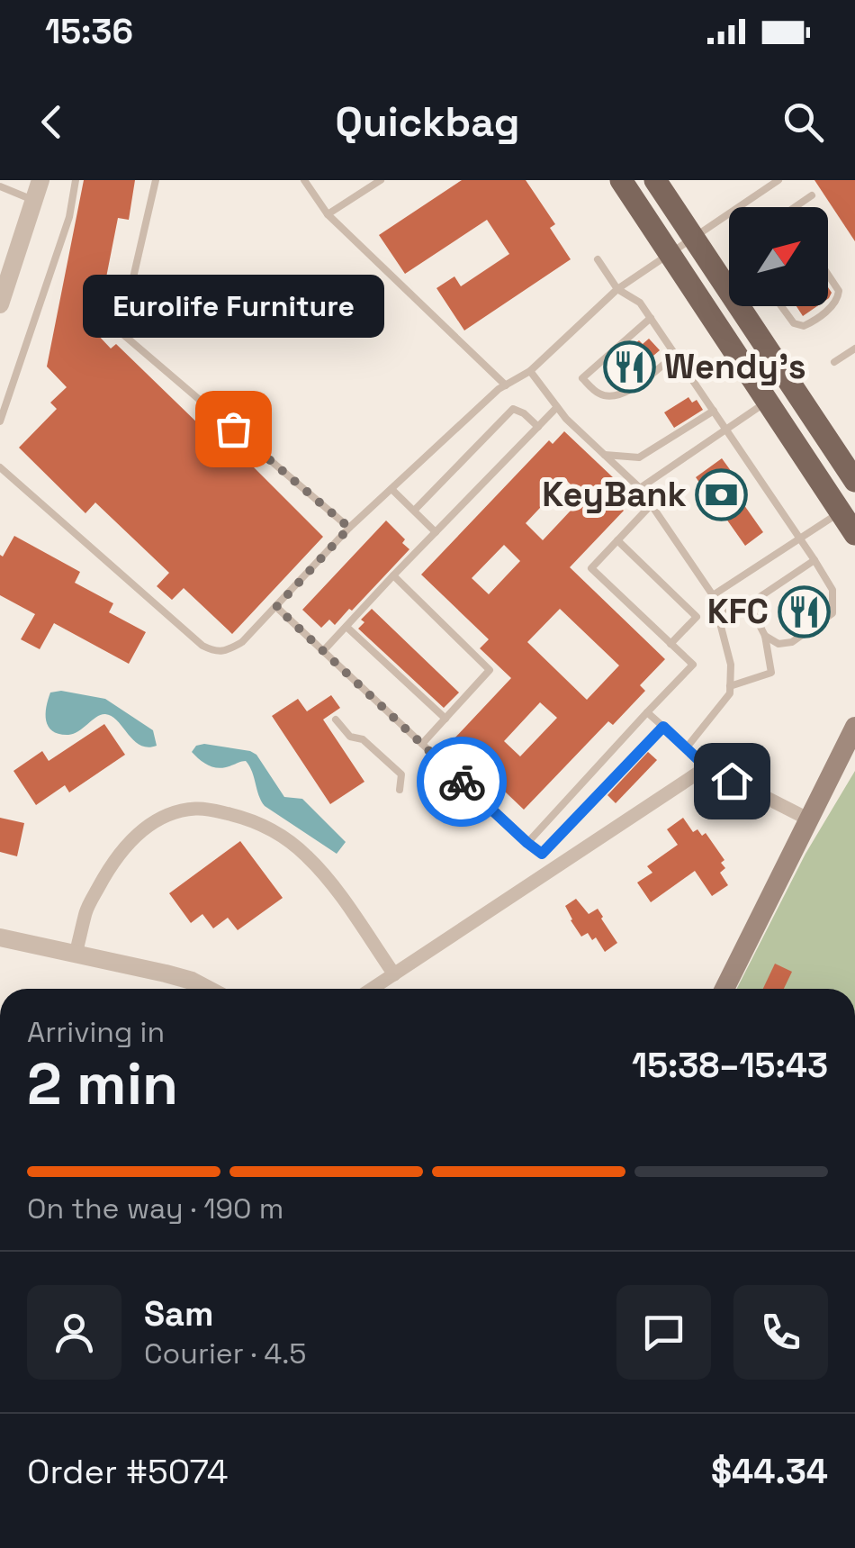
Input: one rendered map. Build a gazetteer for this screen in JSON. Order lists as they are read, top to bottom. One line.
{"places":{"restaurant":["Wendy's","KFC"],"other":["Eurolife Furniture"],"bank":["KeyBank"]},"north":"top right","page":{"status":"15:36","header":"Quickbag","bubble":"Eurolife Furniture","heading":["2 min","Arriving in","15:38–15:43"],"panel":["Sam","Courier · 4.5","Order #5074","$44.34"],"bar":"On the way · 190 m"}}
